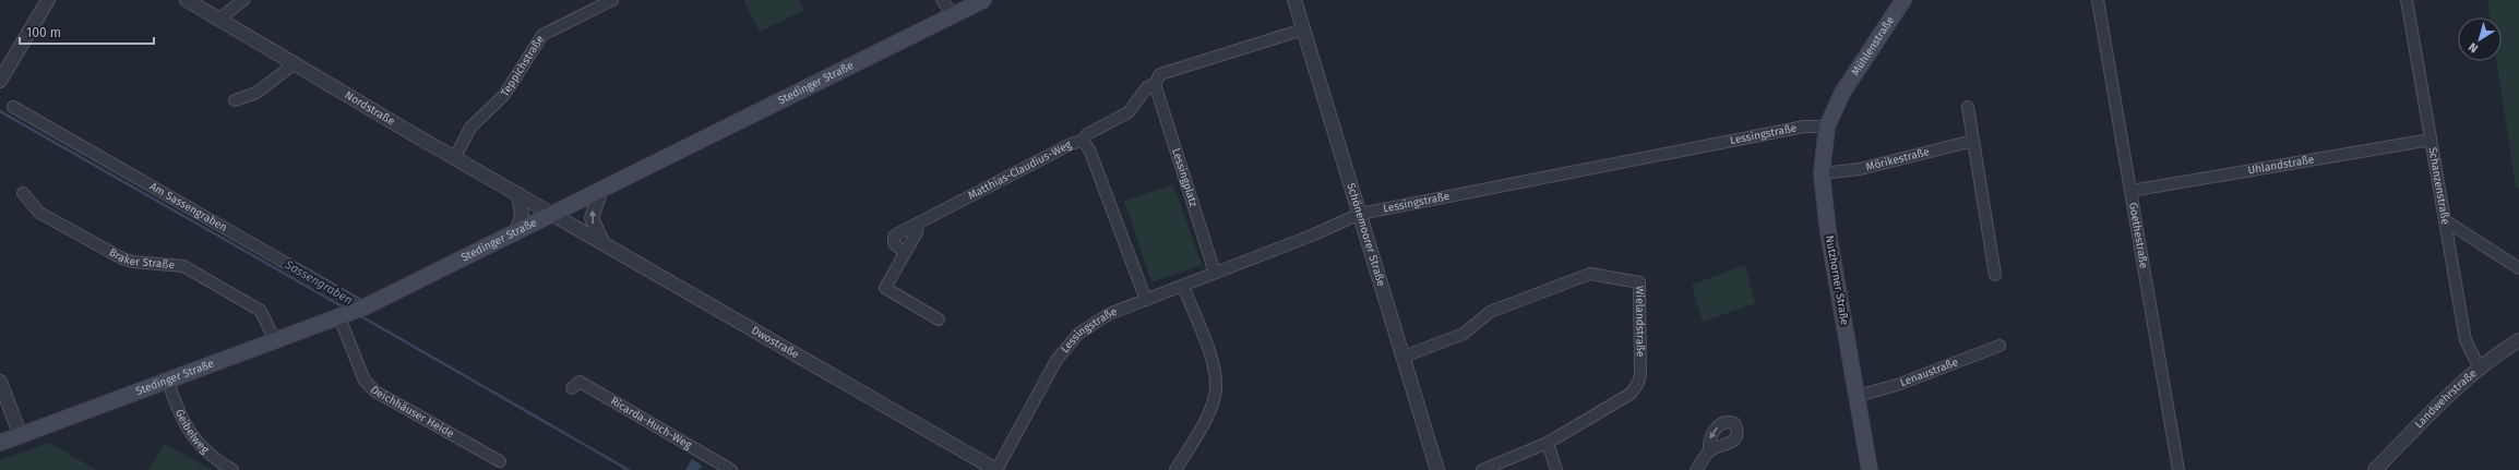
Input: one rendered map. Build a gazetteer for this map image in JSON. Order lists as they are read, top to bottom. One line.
{"streets":{"main road":["Mühlenstraße","Stedinger Straße","Nutzhorner Straße"],"street":["Teppichstraße","Nordstraße","Lessingstraße","Mörikestraße","Uhlandstraße","Matthias-Claudius-Weg","Lessingplatz","Schanzenstraße","Am Sassengraben","Schönemoorer Straße","Goethestraße","Braker Straße","Wielandstraße","Dwostraße","Lenaustraße","Landwehrstraße","Deichhäuser Heide","Ricarda-Huch-Weg","Geibelweg"]},"crossings":[["Mühlenstraße","Nutzhorner Straße"],["Teppichstraße","Nordstraße"],["Stedinger Straße","Nordstraße"],["Stedinger Straße","Am Sassengraben"],["Stedinger Straße","Braker Straße"],["Stedinger Straße","Dwostraße"],["Stedinger Straße","Deichhäuser Heide"],["Stedinger Straße","Geibelweg"],["Nordstraße","Dwostraße"],["Lessingstraße","Lessingplatz"],["Lessingstraße","Schönemoorer Straße"],["Lessingstraße","Nutzhorner Straße"],["Lessingstraße","Dwostraße"],["Mörikestraße","Nutzhorner Straße"],["Uhlandstraße","Schanzenstraße"],["Uhlandstraße","Goethestraße"],["Matthias-Claudius-Weg","Lessingplatz"],["Matthias-Claudius-Weg","Schönemoorer Straße"],["Schanzenstraße","Landwehrstraße"],["Am Sassengraben","Deichhäuser Heide"],["Schönemoorer Straße","Wielandstraße"],["Nutzhorner Straße","Lenaustraße"]],"water":["Sassengraben"],"scale_bar":"100 m","north":"bottom left"}
